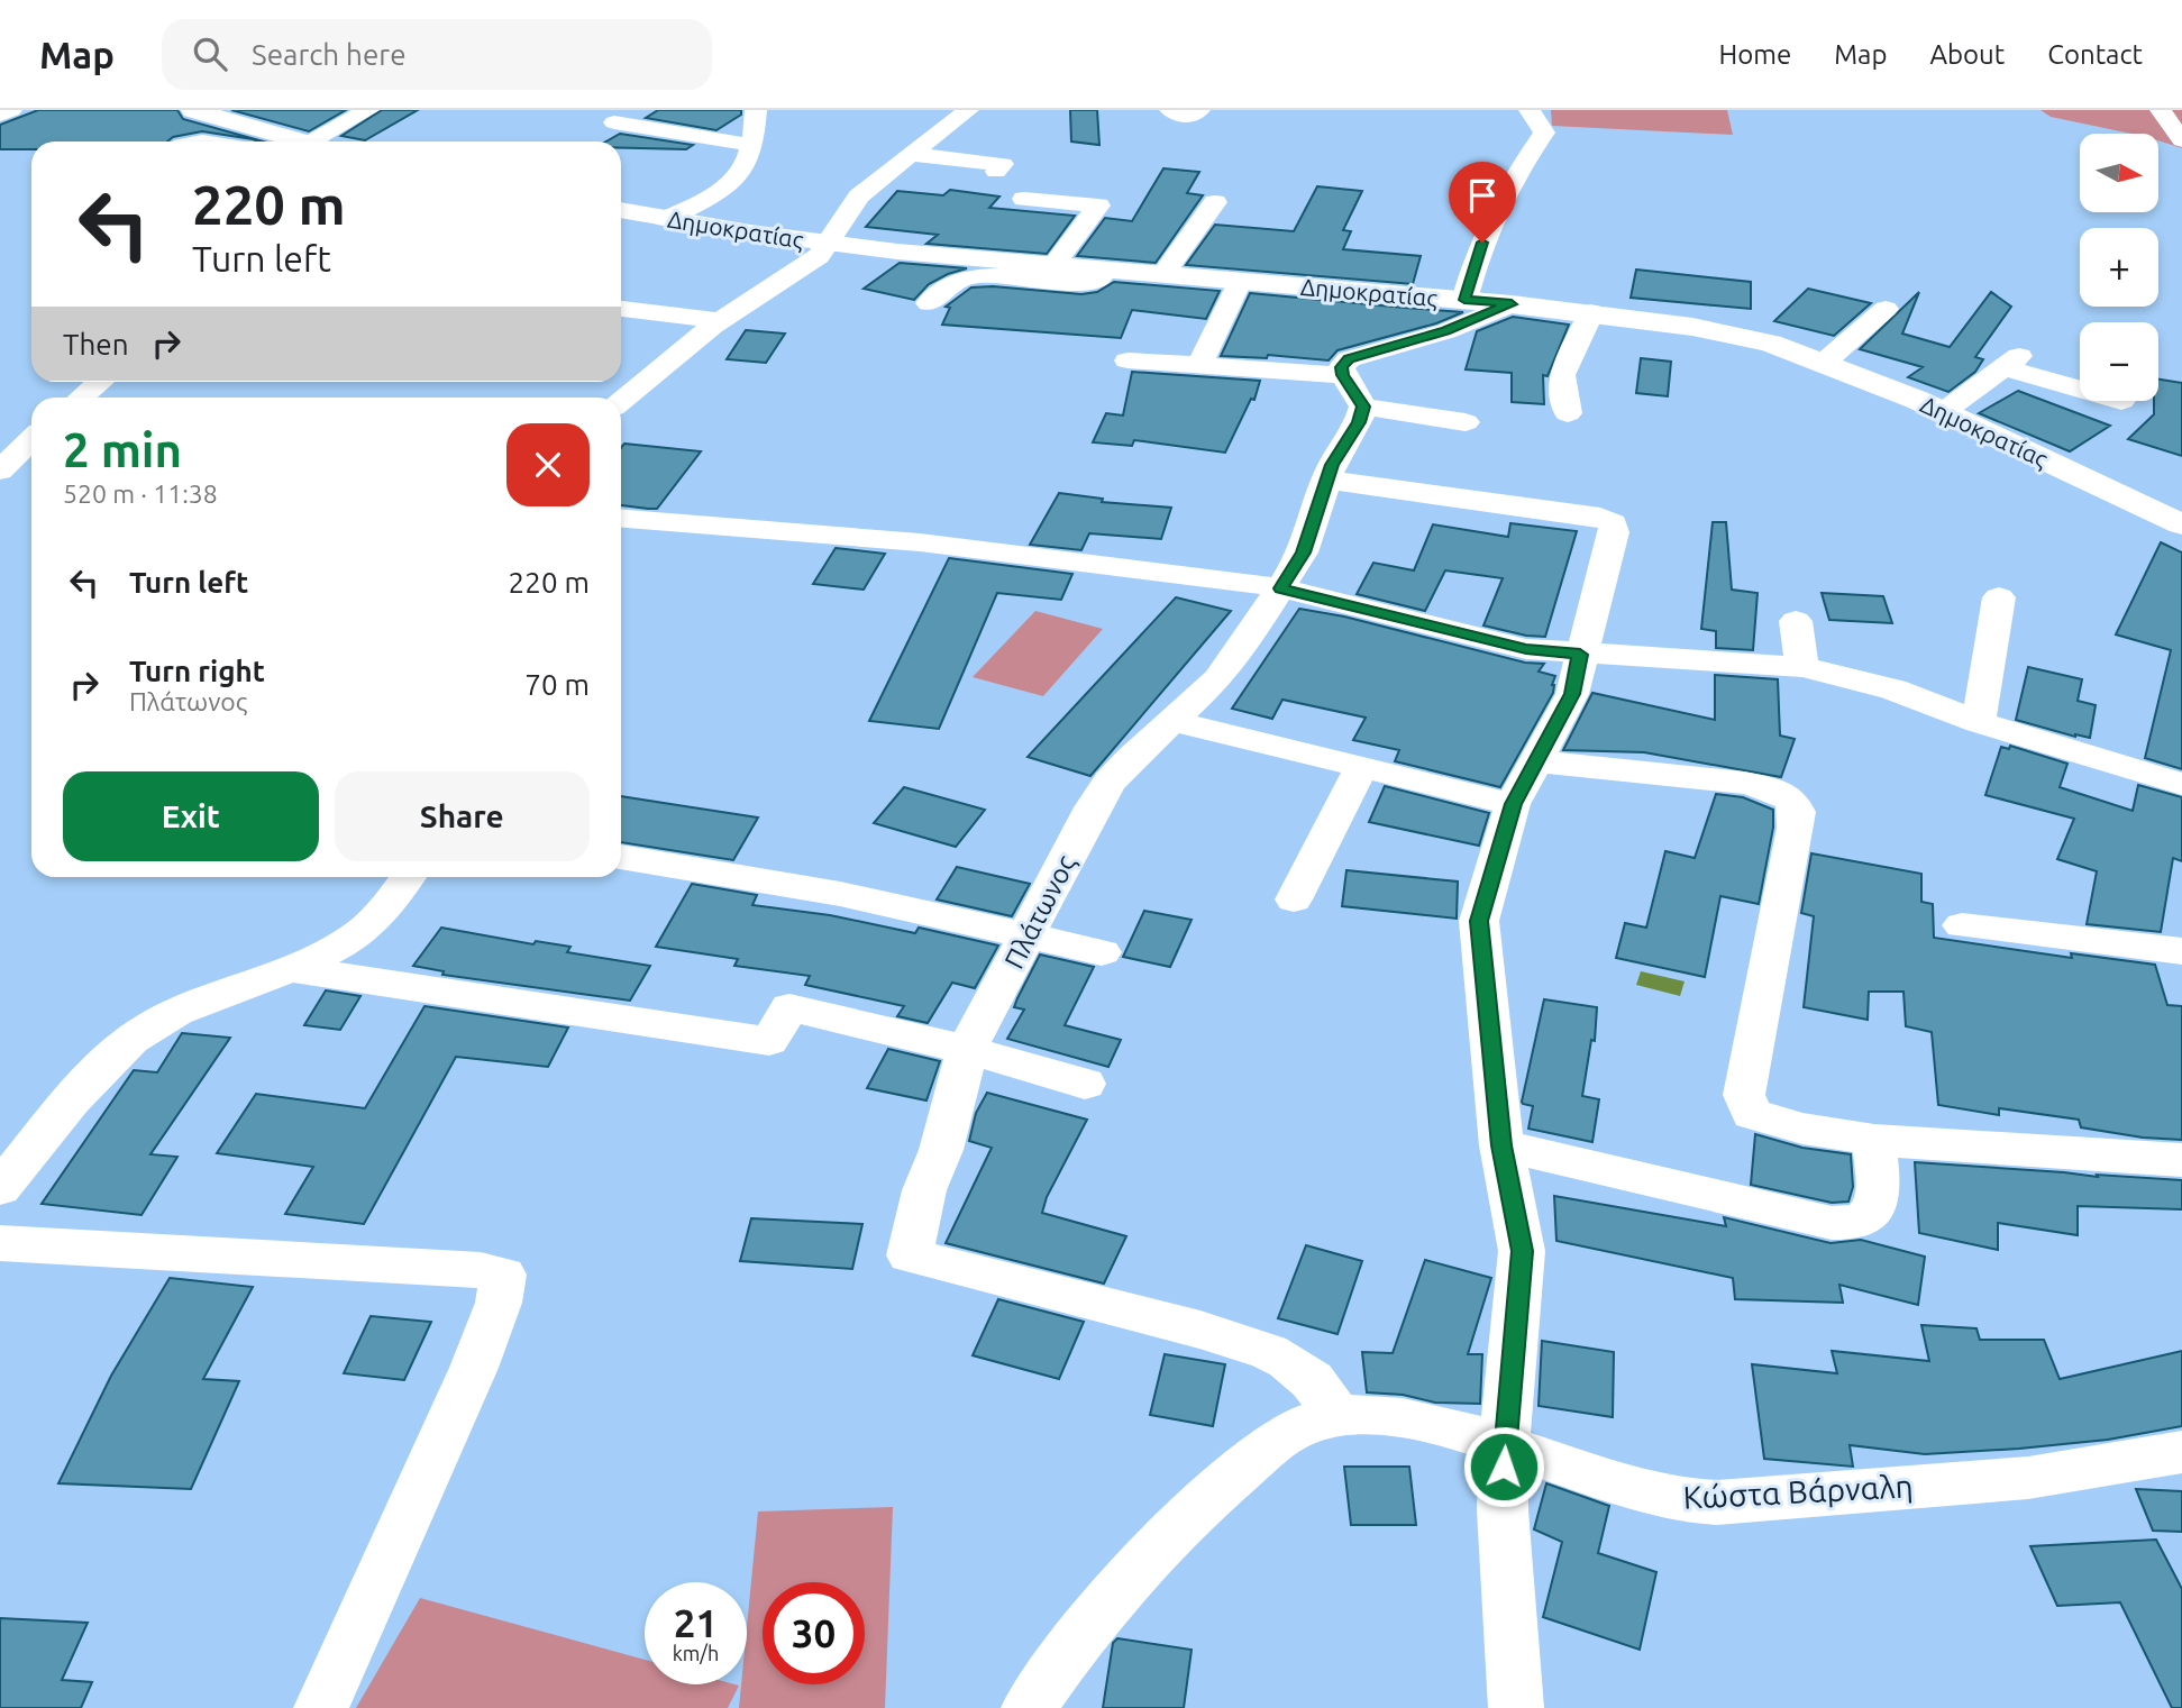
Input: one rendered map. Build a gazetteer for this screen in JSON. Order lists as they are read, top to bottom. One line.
{"streets":{"main road":["Δημοκρατίας"],"street":["Πλάτωνος","Κώστα Βάρναλη"]},"crossings":[["Δημοκρατίας","Πλάτωνος"],["Πλάτωνος","Κώστα Βάρναλη"]],"north":"right","page":{"header":"Map","search":"Search here","nav":["Home","Map","About","Contact"],"map_buttons":["+","−"],"turn":["220 m","Turn left"],"then":"Then","heading":["2 min","520 m · 11:38"],"list":[{"name":"Turn left","value":"220 m"},{"name":"Turn right","note":"Πλάτωνος","value":"70 m"}],"buttons":["Exit","Share"],"speed":"21 km/h","limit":"30"}}
